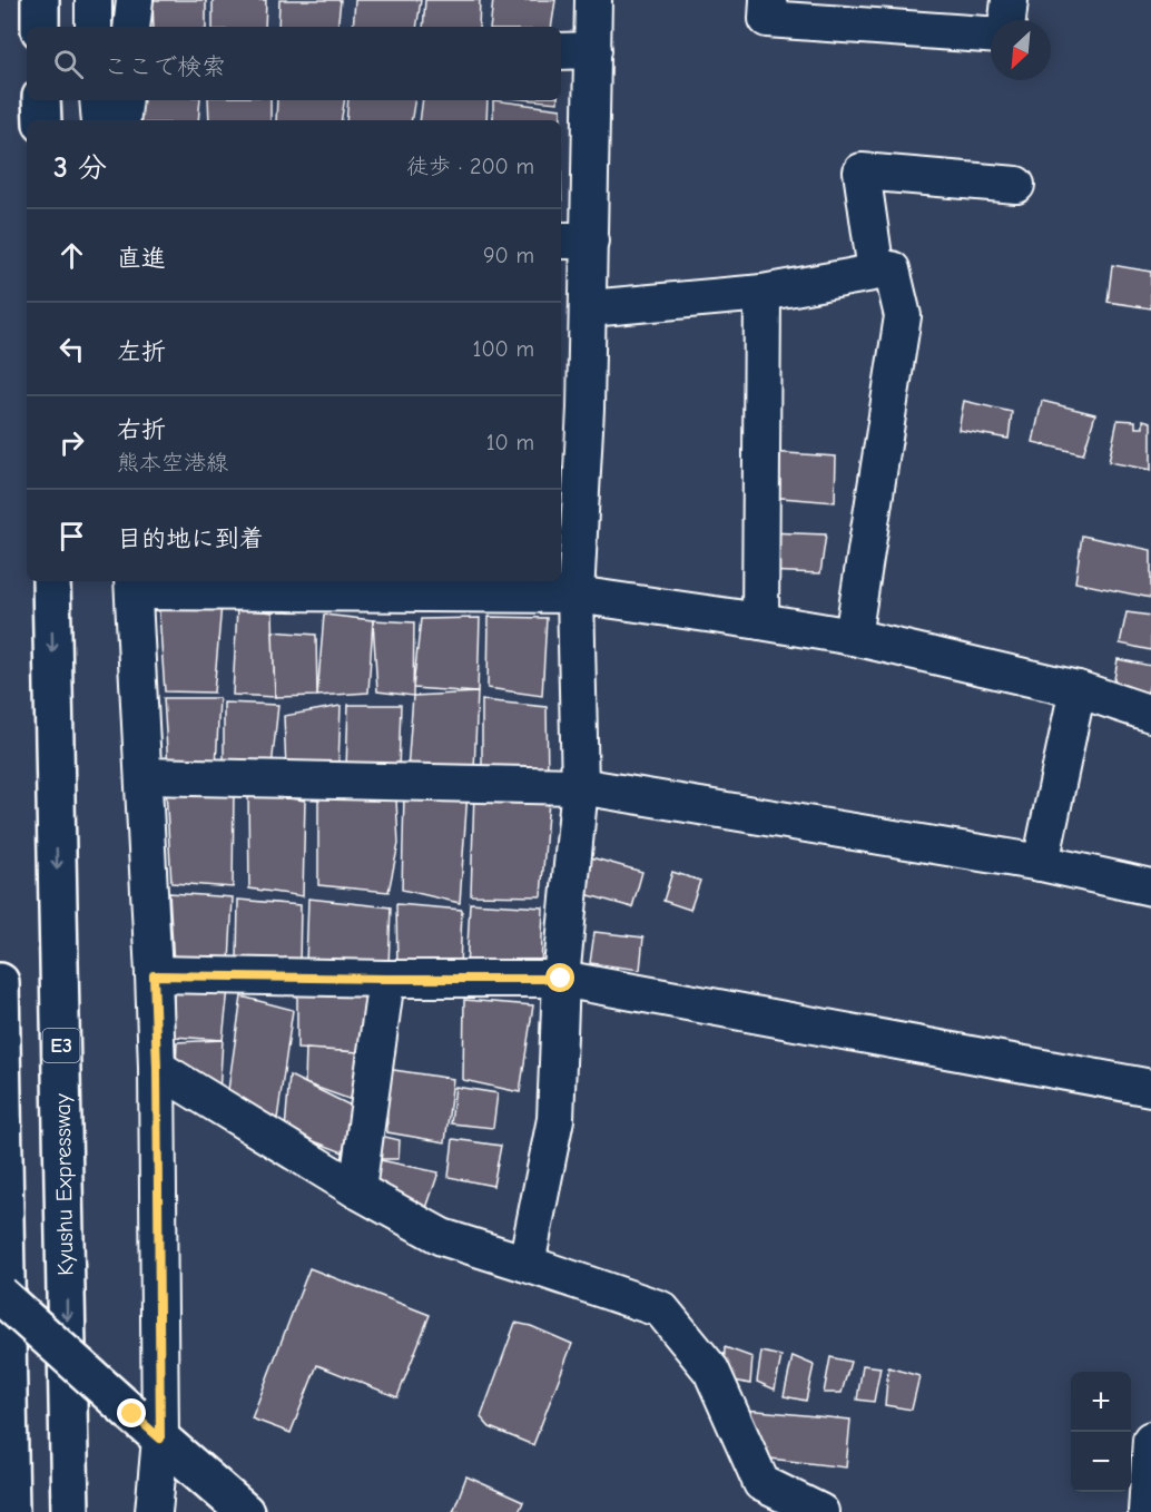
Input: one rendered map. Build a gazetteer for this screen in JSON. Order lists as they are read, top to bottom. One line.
{"streets":{"main road":["E3","Kyushu Expressway"]},"north":"bottom left","page":{"search":"ここで検索","heading":["3 分","徒歩 · 200 m"],"list":[["直進","90 m"],["左折","100 m"],["右折","熊本空港線","10 m"],"目的地に到着"],"map_buttons":["+","−"]}}
